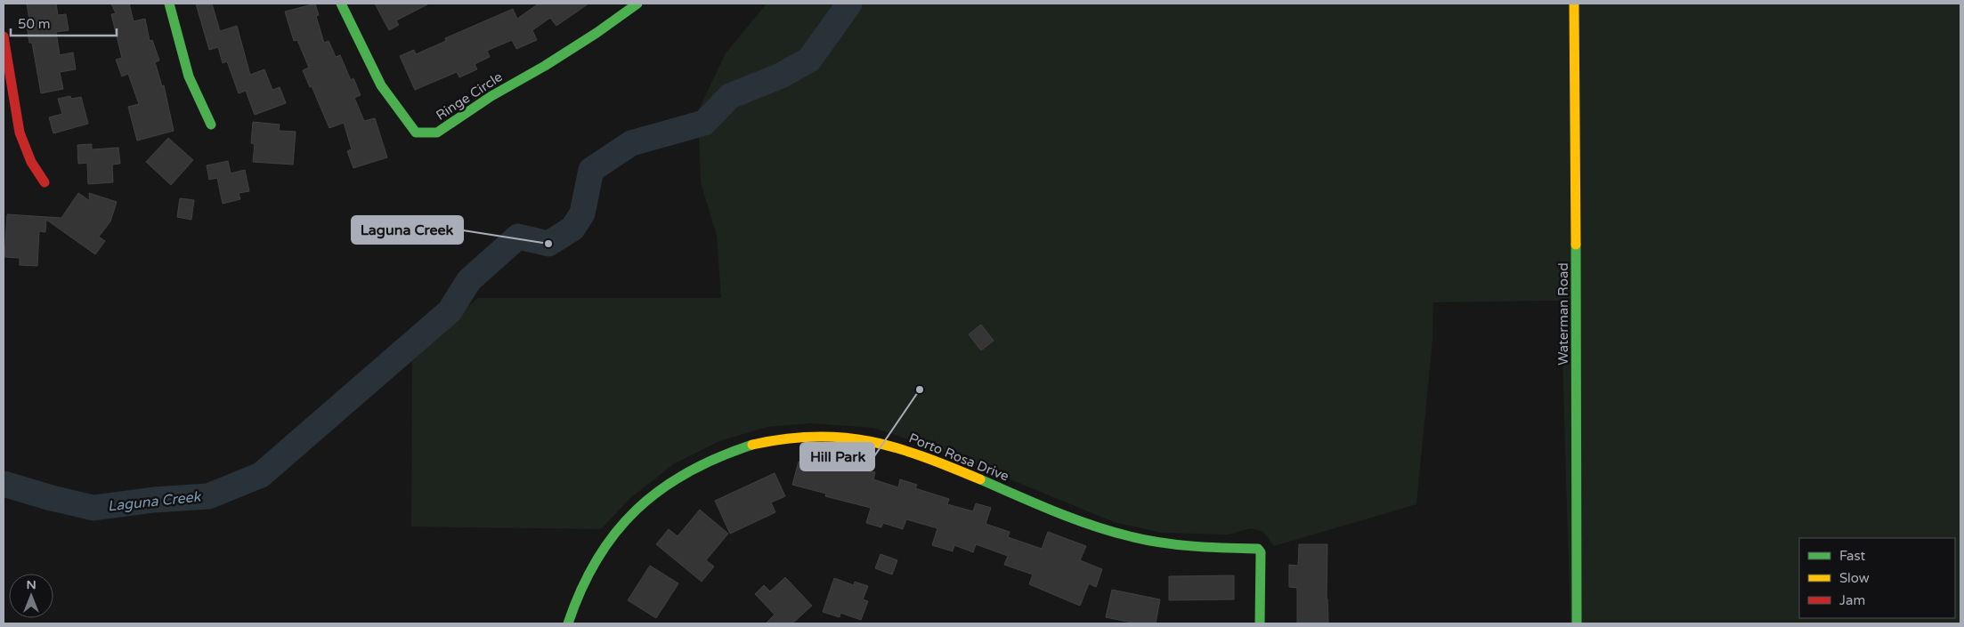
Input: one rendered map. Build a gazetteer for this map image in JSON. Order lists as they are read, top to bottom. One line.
{"streets":{"street":["Ringe Circle","Waterman Road","Porto Rosa Drive"]},"water":["Laguna Creek"],"places":["Laguna Creek","Hill Park"],"legend":["Fast","Slow","Jam"],"scale_bar":"50 m","north":"top"}
